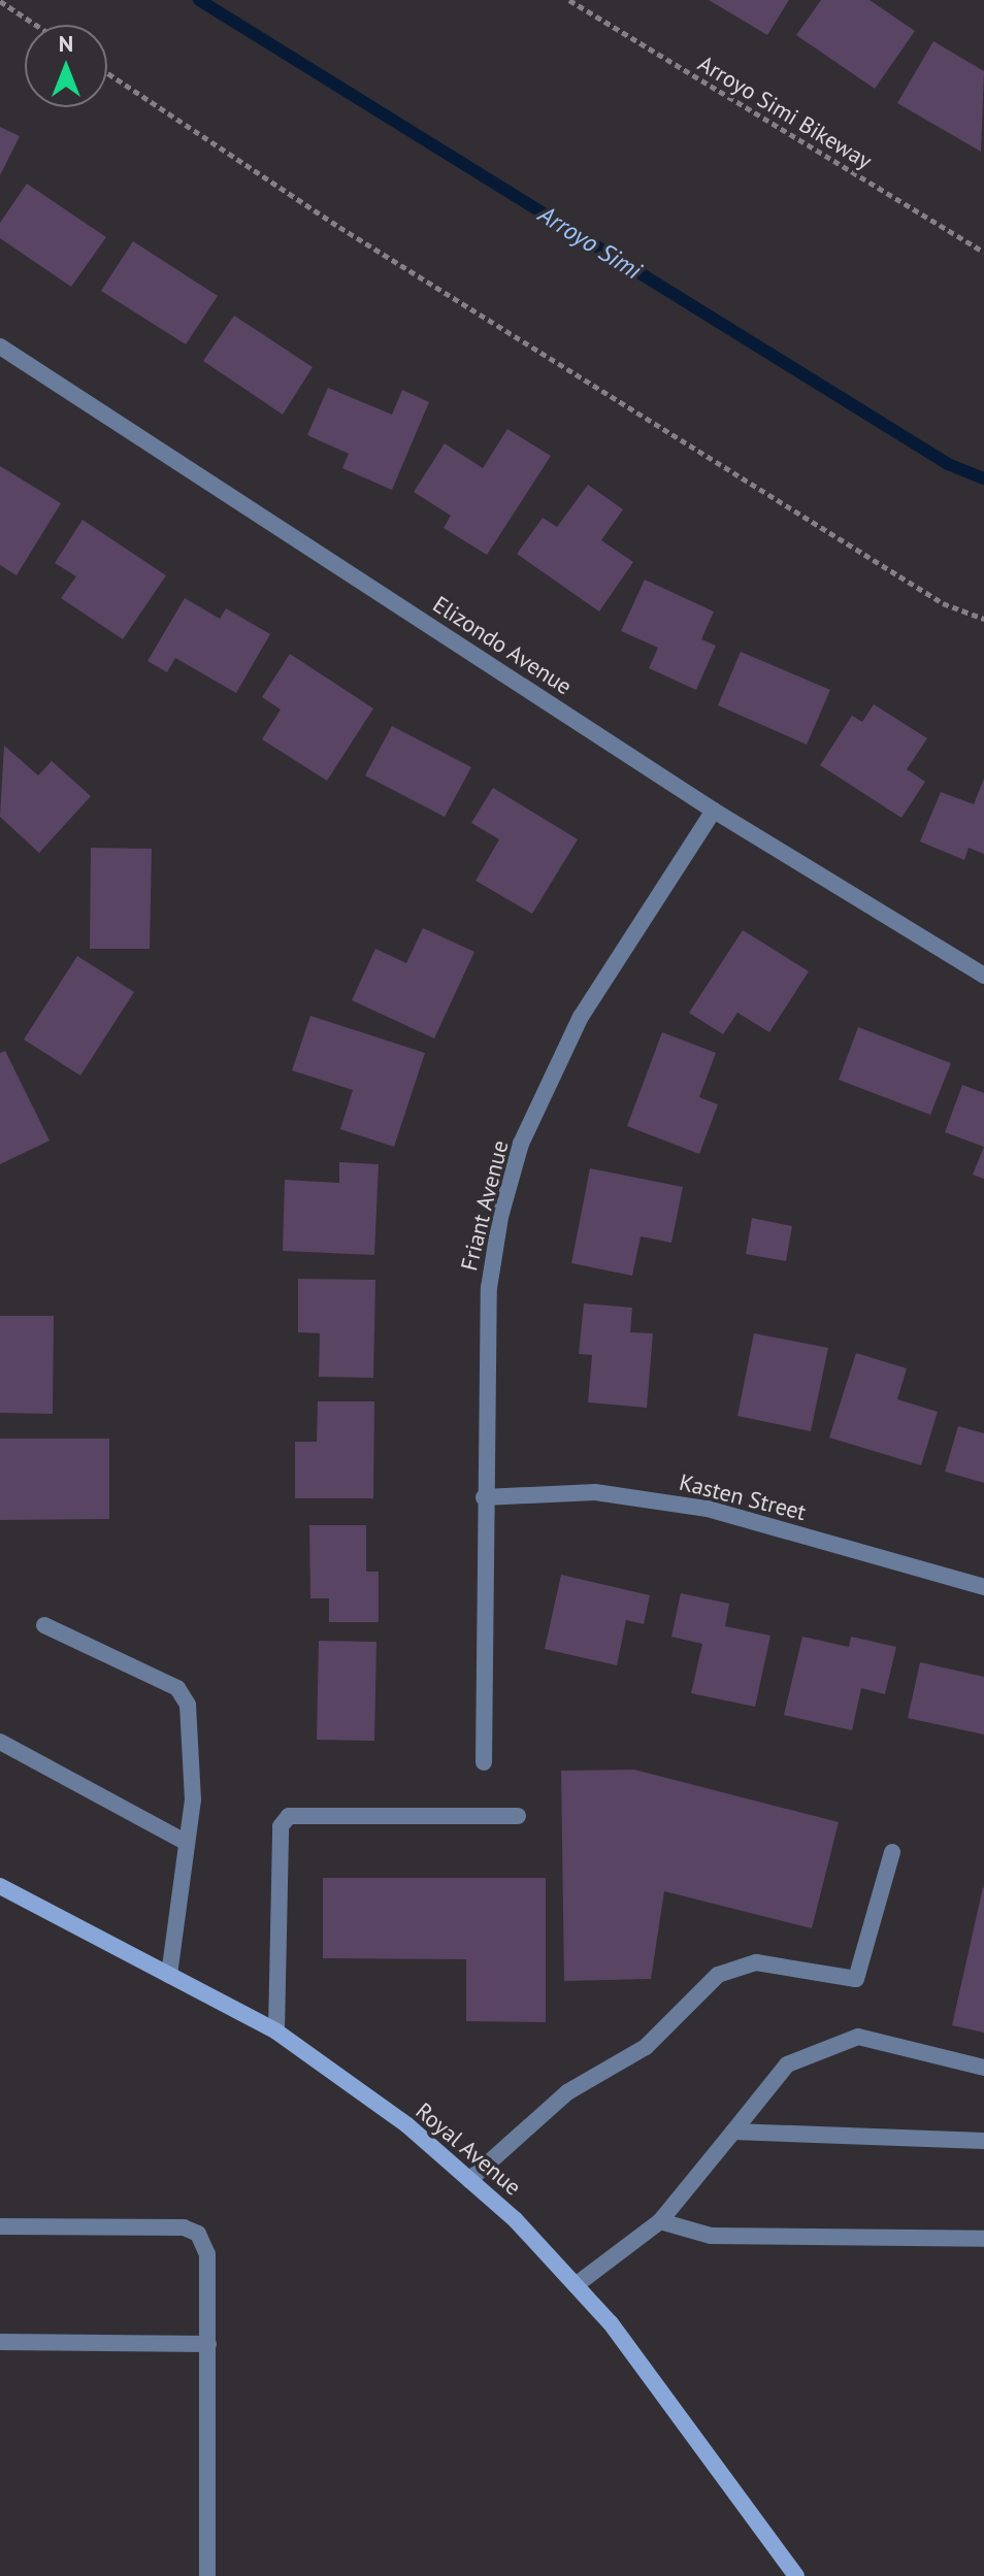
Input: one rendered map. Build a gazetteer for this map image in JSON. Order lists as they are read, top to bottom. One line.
{"streets":{"main road":["Royal Avenue"],"street":["Elizondo Avenue","Friant Avenue","Kasten Street"],"path":["Arroyo Simi Bikeway"]},"crossings":[["Elizondo Avenue","Friant Avenue"],["Friant Avenue","Kasten Street"]],"water":["Arroyo Simi"],"north":"top"}
